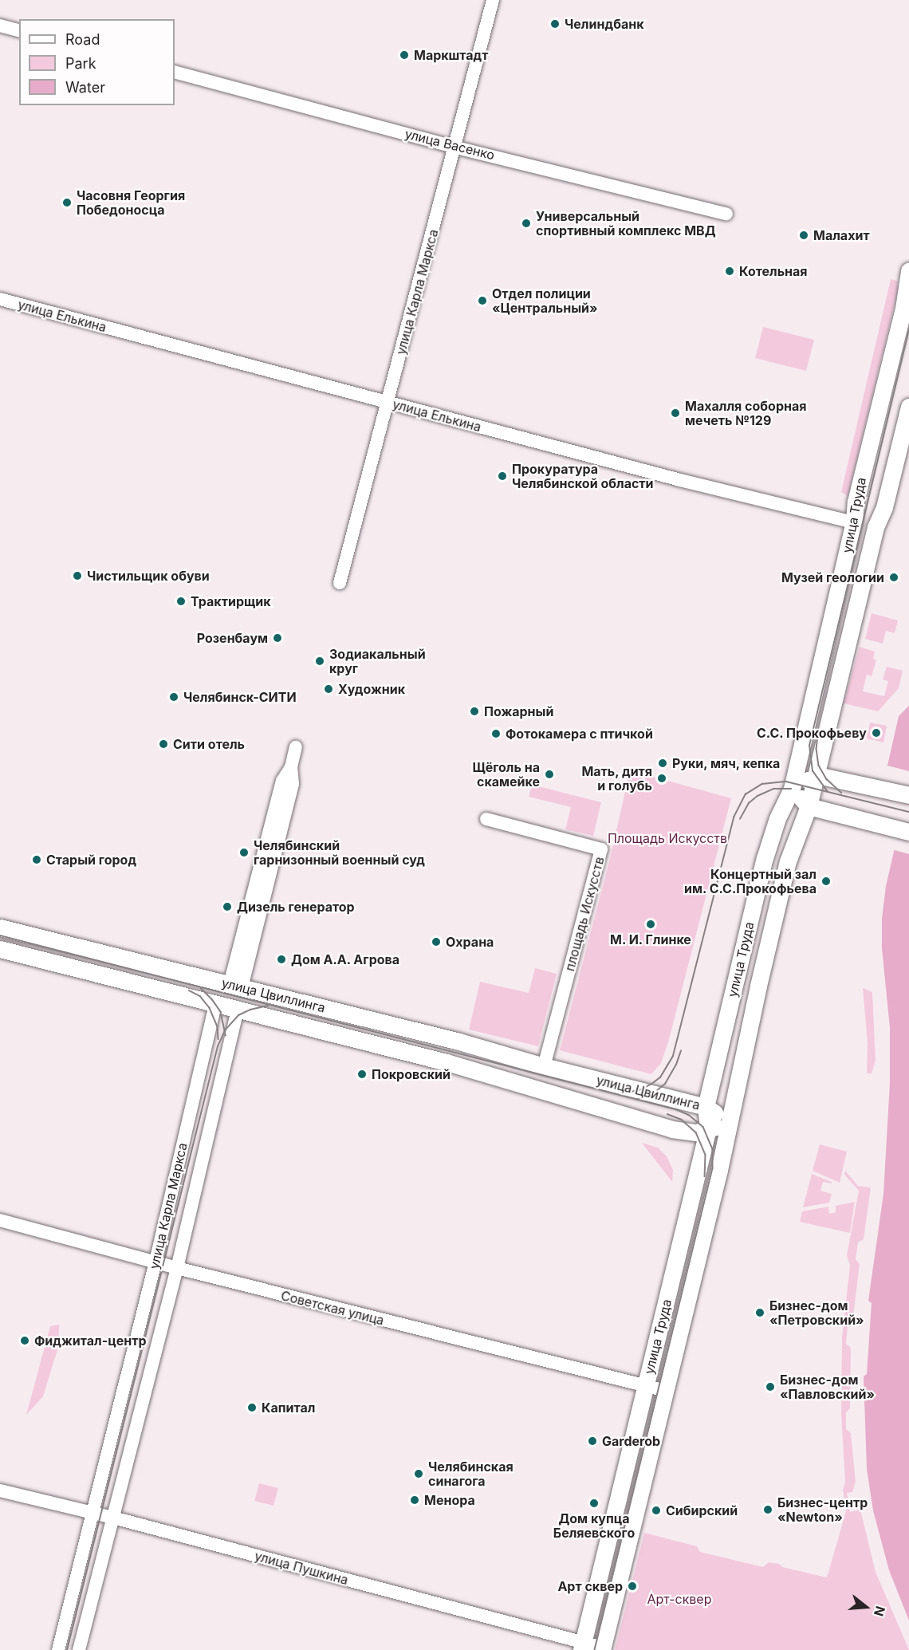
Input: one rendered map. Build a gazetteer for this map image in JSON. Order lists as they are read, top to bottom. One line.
{"streets":{"main road":["улица Карла Маркса","улица Елькина","улица Труда","улица Цвиллинга"],"street":["улица Васенко","площадь Искусств","Советская улица","улица Пушкина"]},"crossings":[["улица Васенко","улица Карла Маркса"],["улица Карла Маркса","улица Елькина"],["улица Карла Маркса","улица Цвиллинга"],["улица Карла Маркса","Советская улица"],["улица Карла Маркса","улица Пушкина"],["улица Елькина","улица Труда"],["улица Труда","улица Цвиллинга"],["улица Труда","Советская улица"],["улица Труда","улица Пушкина"],["площадь Искусств","улица Цвиллинга"]],"parks":["Площадь Искусств","Арт-сквер"],"places":["Челиндбанк","Маркштадт","Часовня Георгия Победоносца","Универсальный спортивный комплекс МВД","Малахит","Котельная","Отдел полиции «Центральный»","Махалля соборная мечеть №129","Прокуратура Челябинской области","Чистильщик обуви","Музей геологии","Трактирщик","Розенбаум","Зодиакальный круг","Художник","Челябинск-СИТИ","Пожарный","С.С. Прокофьеву","Фотокамера с птичкой","Сити отель","Руки, мяч, кепка","Щёголь на скамейке","Мать, дитя и голубь","Челябинский гарнизонный военный суд","Старый город","Концертный зал им. С.С.Прокофьева","Дизель генератор","М. И. Глинке","Охрана","Дом А.А. Агрова","Покровский","Бизнес-дом «Петровский»","Фиджитал-центр","Бизнес-дом «Павловский»","Капитал","Garderob","Челябинская синагога","Менора","Дом купца Беляевского","Бизнес-центр «Newton»","Сибирский","Арт сквер"],"legend":["Road","Park","Water"],"north":"right"}
